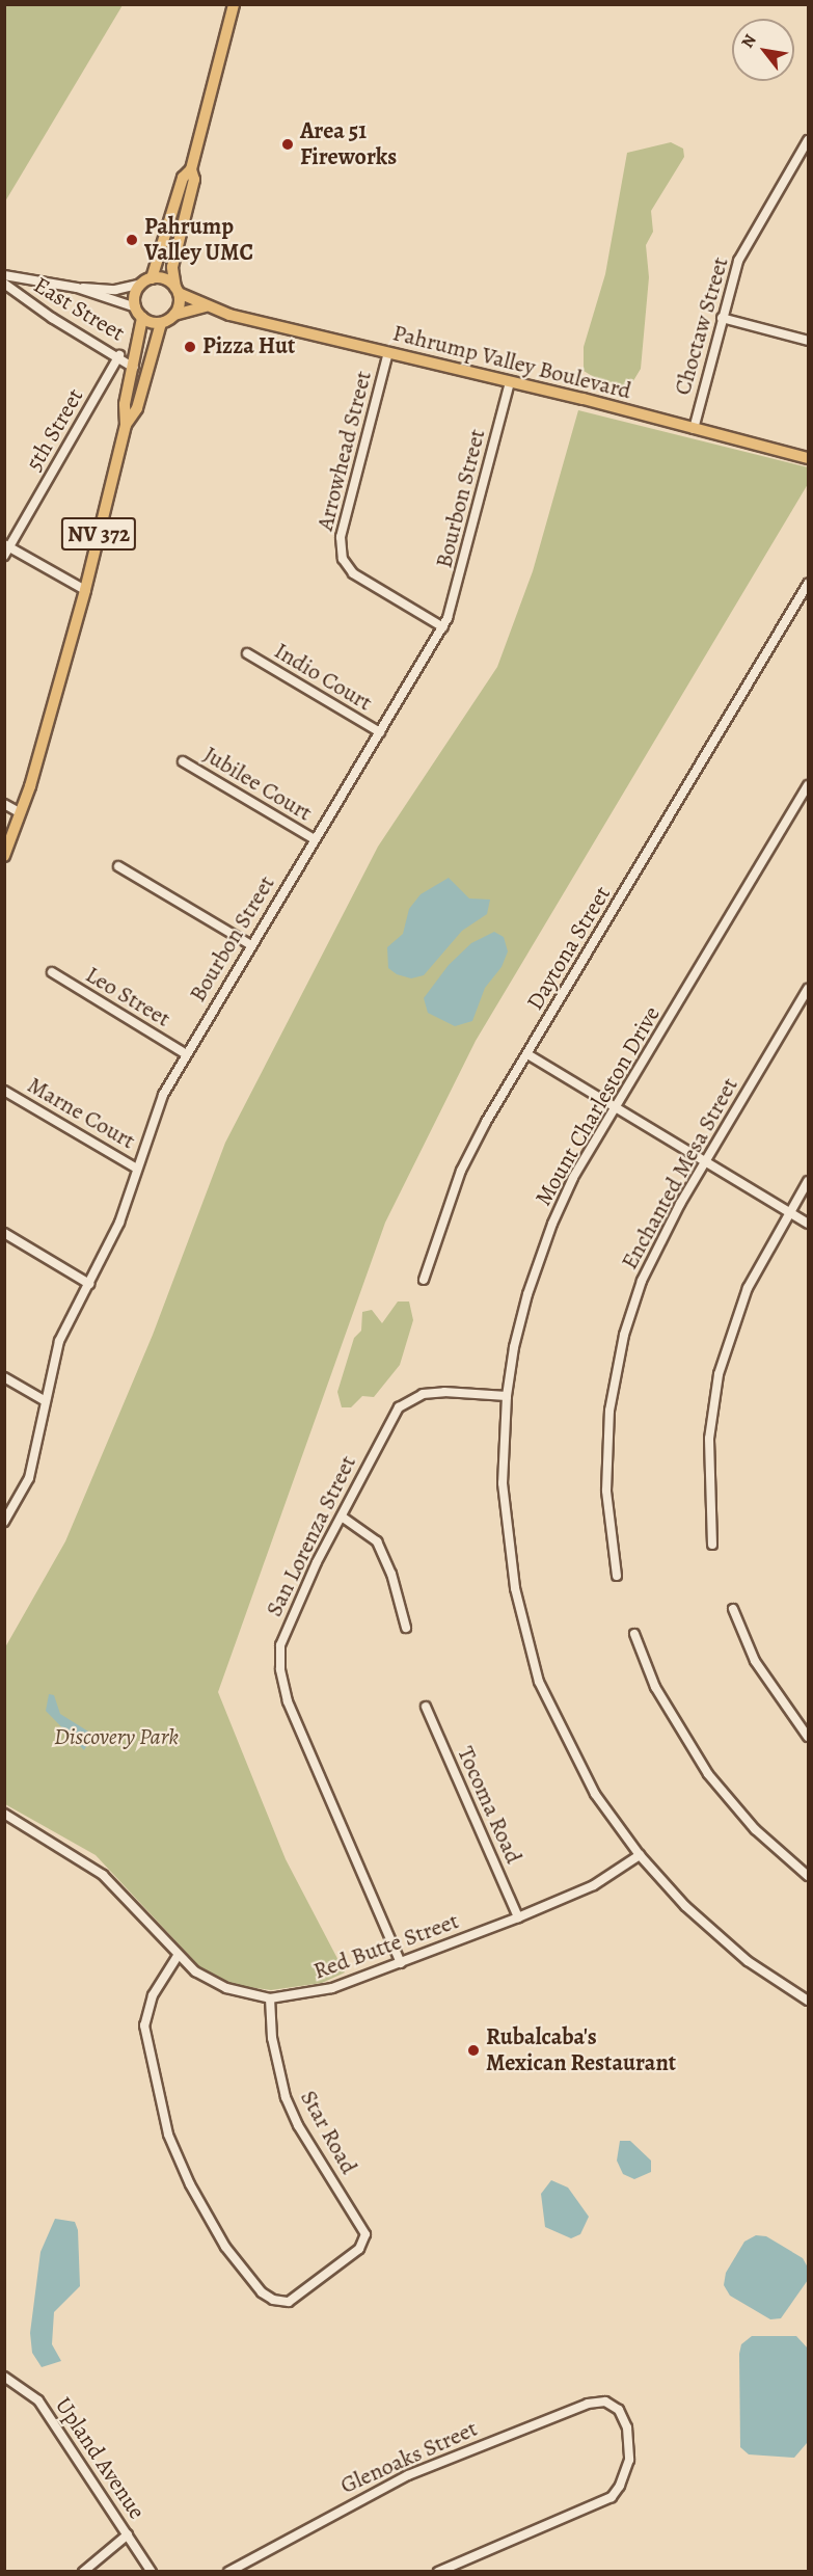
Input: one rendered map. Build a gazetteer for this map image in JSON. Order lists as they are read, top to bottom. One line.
{"streets":{"main road":["Pahrump Valley Boulevard","NV 372"],"street":["East Street","Choctaw Street","5th Street","Arrowhead Street","Bourbon Street","Indio Court","Jubilee Court","Daytona Street","Leo Street","Mount Charleston Drive","Marne Court","Enchanted Mesa Street","San Lorenza Street","Tocoma Road","Red Butte Street","Star Road","Glenoaks Street","Upland Avenue"]},"crossings":[["East Street","5th Street"],["East Street","NV 372"],["Choctaw Street","Pahrump Valley Boulevard"],["Pahrump Valley Boulevard","Arrowhead Street"],["Pahrump Valley Boulevard","Bourbon Street"],["Pahrump Valley Boulevard","NV 372"],["Arrowhead Street","Bourbon Street"],["Bourbon Street","Indio Court"],["Bourbon Street","Jubilee Court"],["Bourbon Street","Leo Street"],["Bourbon Street","Marne Court"],["Mount Charleston Drive","San Lorenza Street"],["Mount Charleston Drive","Red Butte Street"],["San Lorenza Street","Red Butte Street"],["Tocoma Road","Red Butte Street"],["Red Butte Street","Star Road"]],"parks":["Discovery Park"],"places":["Area 51 Fireworks","Pahrump Valley UMC","Pizza Hut","Rubalcaba's Mexican Restaurant"],"north":"top left"}
